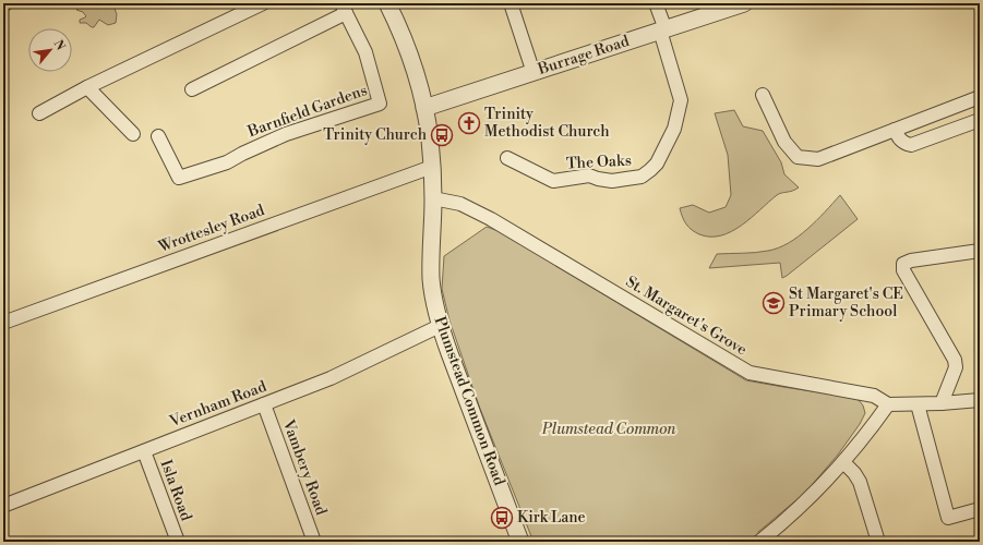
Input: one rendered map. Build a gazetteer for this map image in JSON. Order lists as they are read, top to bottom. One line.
{"streets":{"street":["Burrage Road","Barnfield Gardens","The Oaks","Wrottesley Road","St. Margaret's Grove","Plumstead Common Road","Vernham Road","Vambery Road","Isla Road"]},"crossings":[["Burrage Road","The Oaks"],["Burrage Road","Plumstead Common Road"],["Wrottesley Road","Plumstead Common Road"],["St. Margaret's Grove","Plumstead Common Road"],["Plumstead Common Road","Vernham Road"],["Vernham Road","Vambery Road"],["Vernham Road","Isla Road"]],"parks":["Plumstead Common"],"places":{"church":["Trinity Methodist Church"],"bus stop":["Trinity Church","Kirk Lane"],"school or university":["St Margaret's CE Primary School"]},"north":"top right"}
